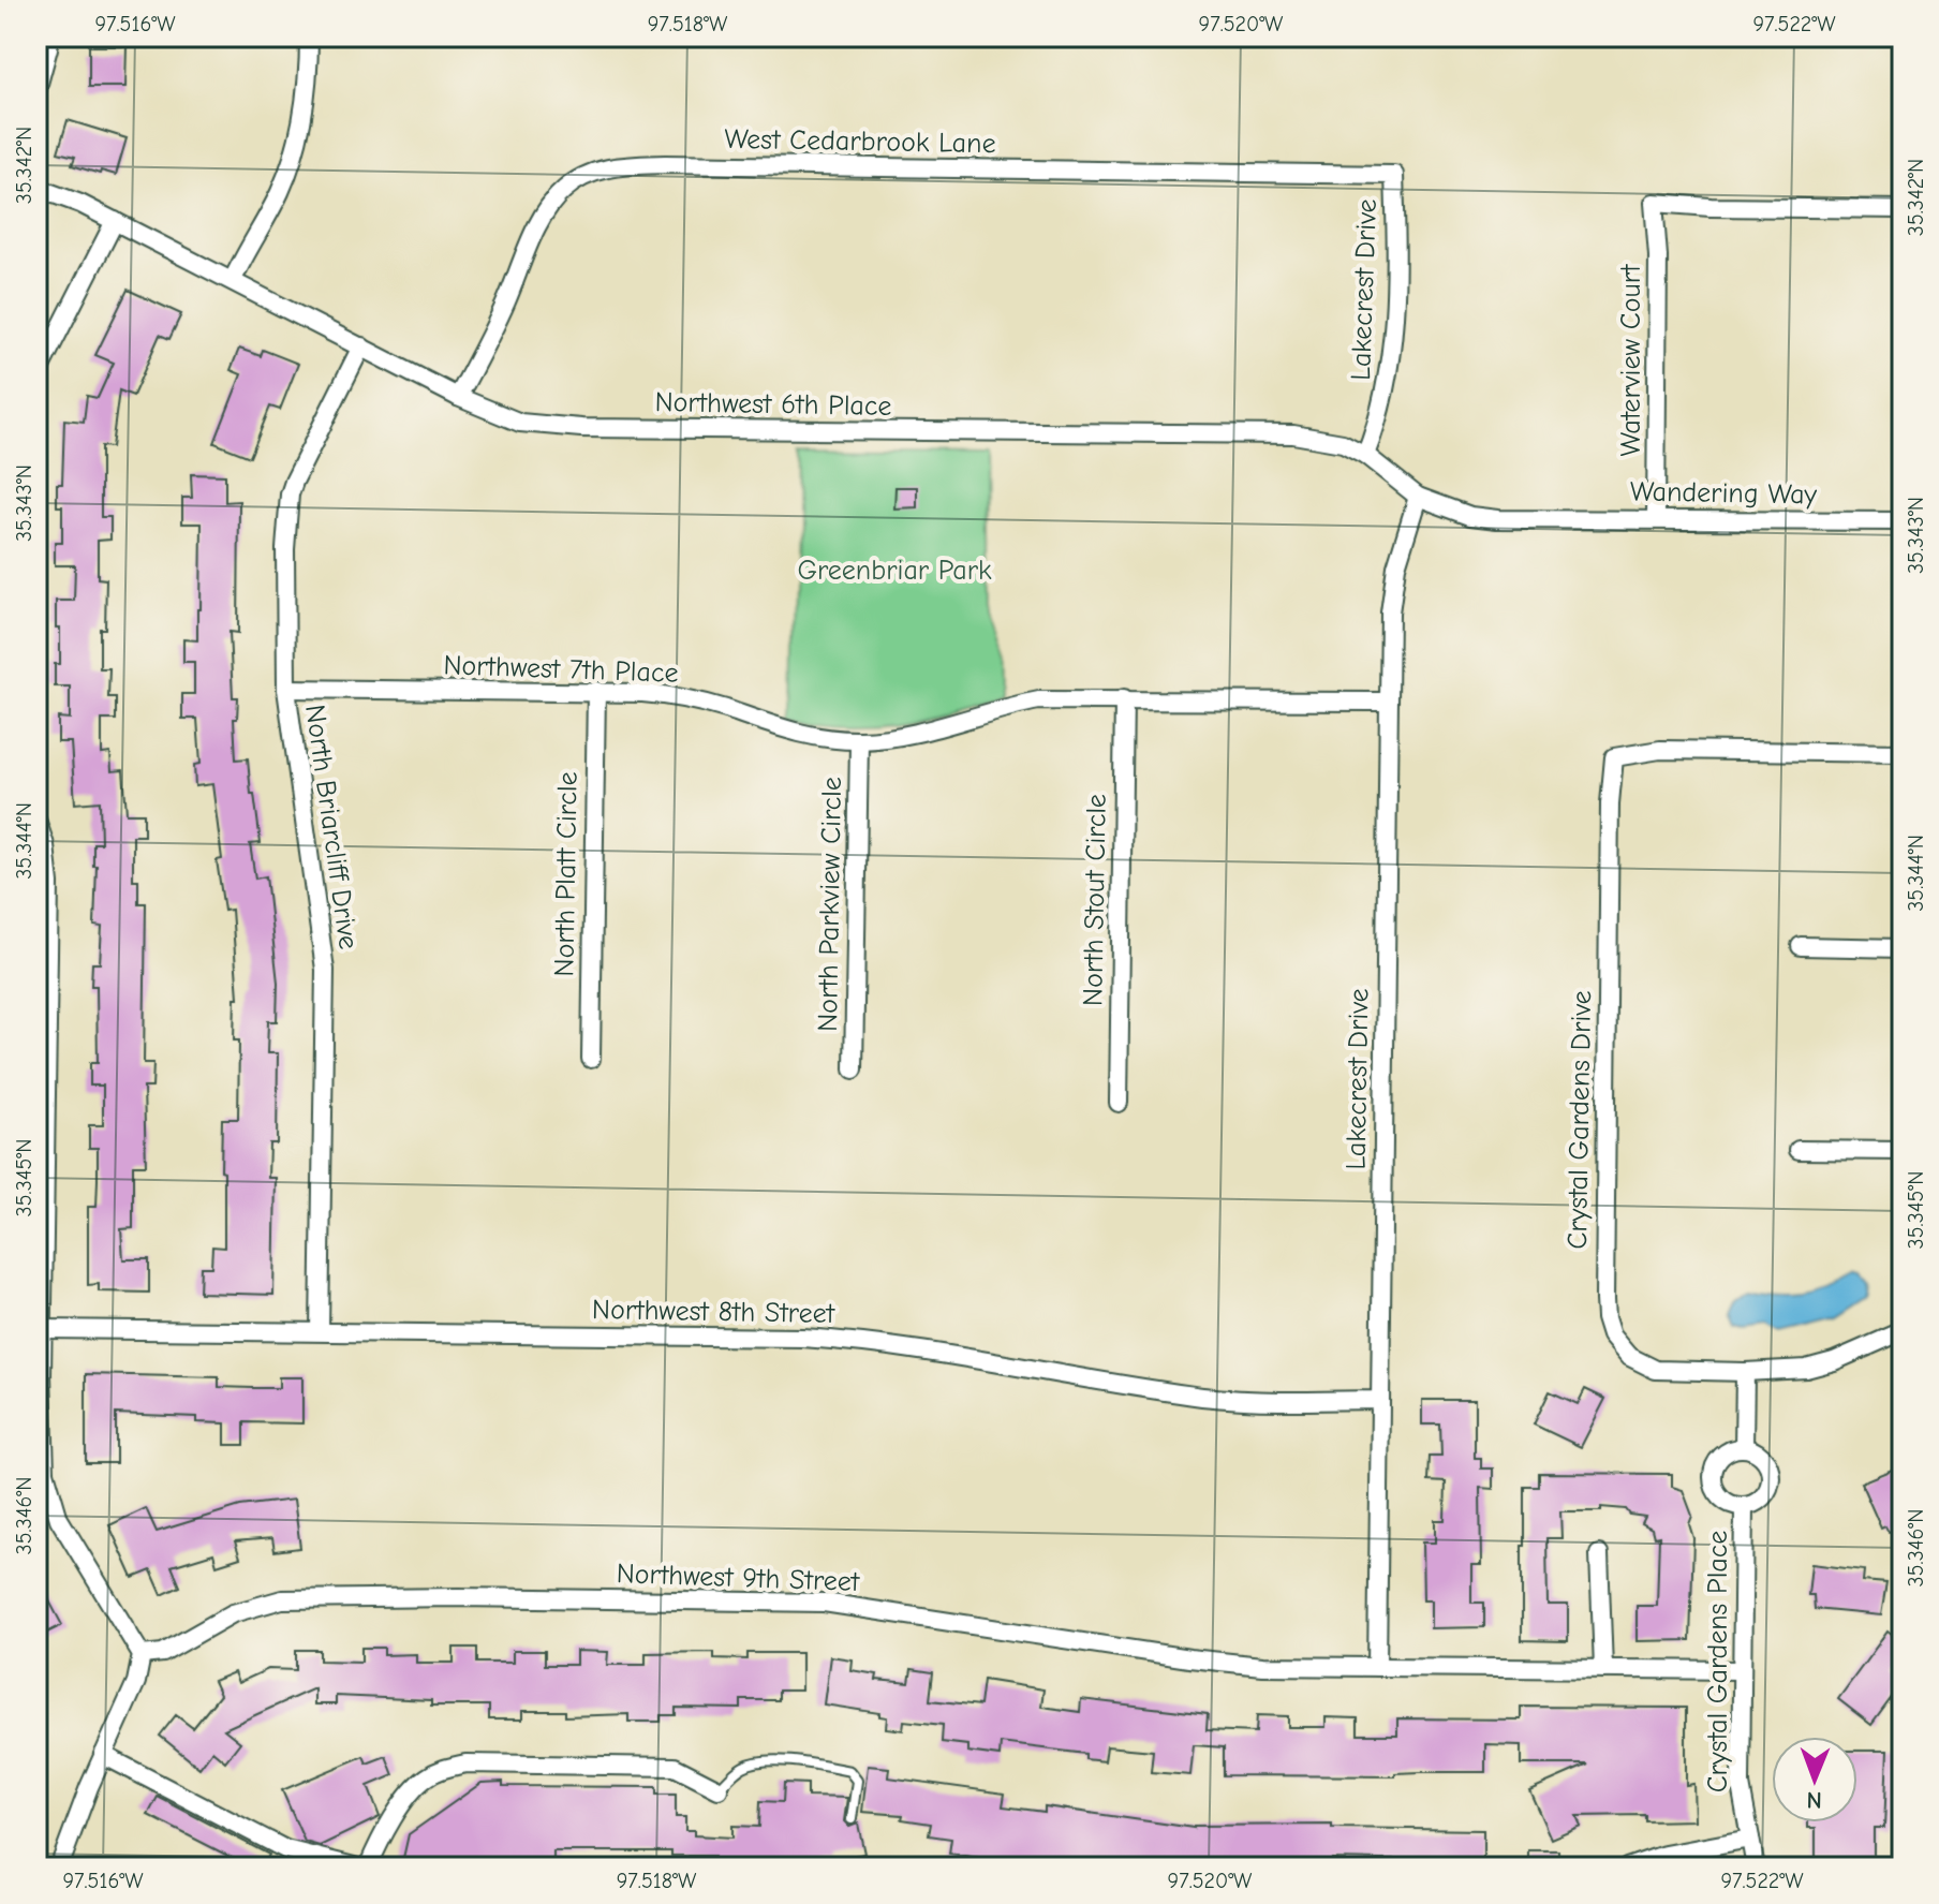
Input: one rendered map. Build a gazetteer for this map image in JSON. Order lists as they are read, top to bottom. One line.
{"streets":{"street":["West Cedarbrook Lane","Lakecrest Drive","Waterview Court","Northwest 6th Place","Wandering Way","Northwest 7th Place","North Briarcliff Drive","North Platt Circle","North Stout Circle","North Parkview Circle","Crystal Gardens Drive","Northwest 8th Street","Northwest 9th Street","Crystal Gardens Place"]},"crossings":[["West Cedarbrook Lane","Lakecrest Drive"],["West Cedarbrook Lane","Northwest 6th Place"],["Lakecrest Drive","Northwest 6th Place"],["Lakecrest Drive","Northwest 7th Place"],["Lakecrest Drive","Northwest 8th Street"],["Lakecrest Drive","Northwest 9th Street"],["Waterview Court","Wandering Way"],["Northwest 6th Place","Wandering Way"],["Northwest 6th Place","North Briarcliff Drive"],["Northwest 7th Place","North Briarcliff Drive"],["Northwest 7th Place","North Platt Circle"],["Northwest 7th Place","North Stout Circle"],["Northwest 7th Place","North Parkview Circle"],["North Briarcliff Drive","Northwest 8th Street"],["Northwest 9th Street","Crystal Gardens Place"]],"parks":["Greenbriar Park"],"north":"bottom","coordinates":["97.516°W","97.518°W","97.520°W","97.522°W","35.342°N","35.343°N","35.344°N","35.345°N","35.346°N"]}
